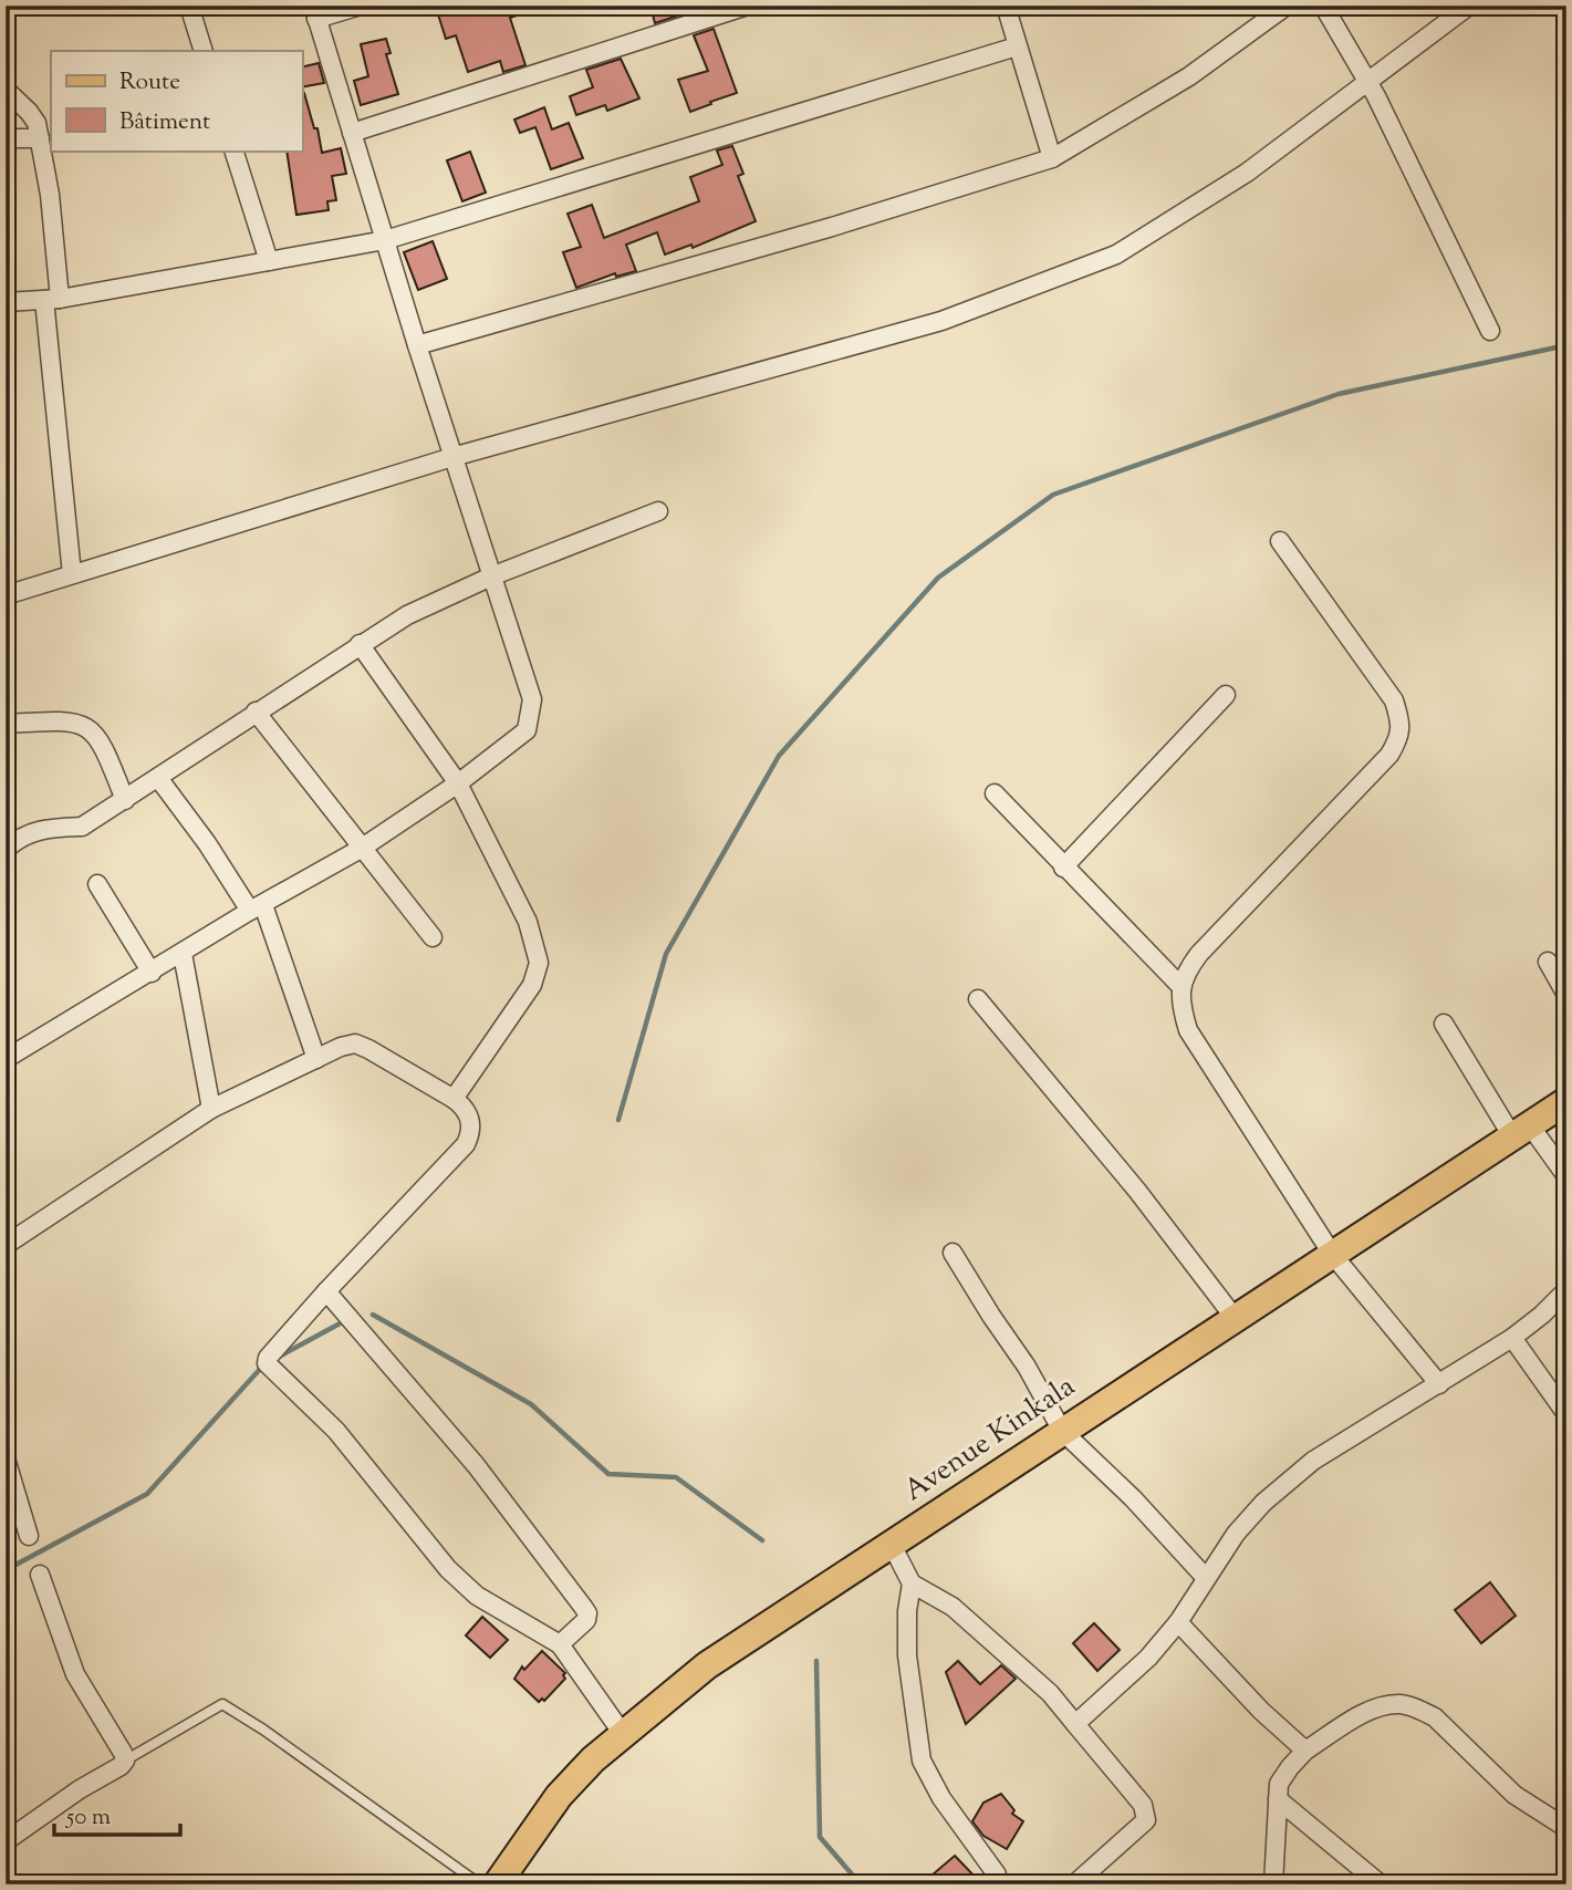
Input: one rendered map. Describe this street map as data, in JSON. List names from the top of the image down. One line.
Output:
{"streets":{"main road":["Avenue Kinkala"]},"legend":["Route","Bâtiment"],"scale_bar":"50 m"}
